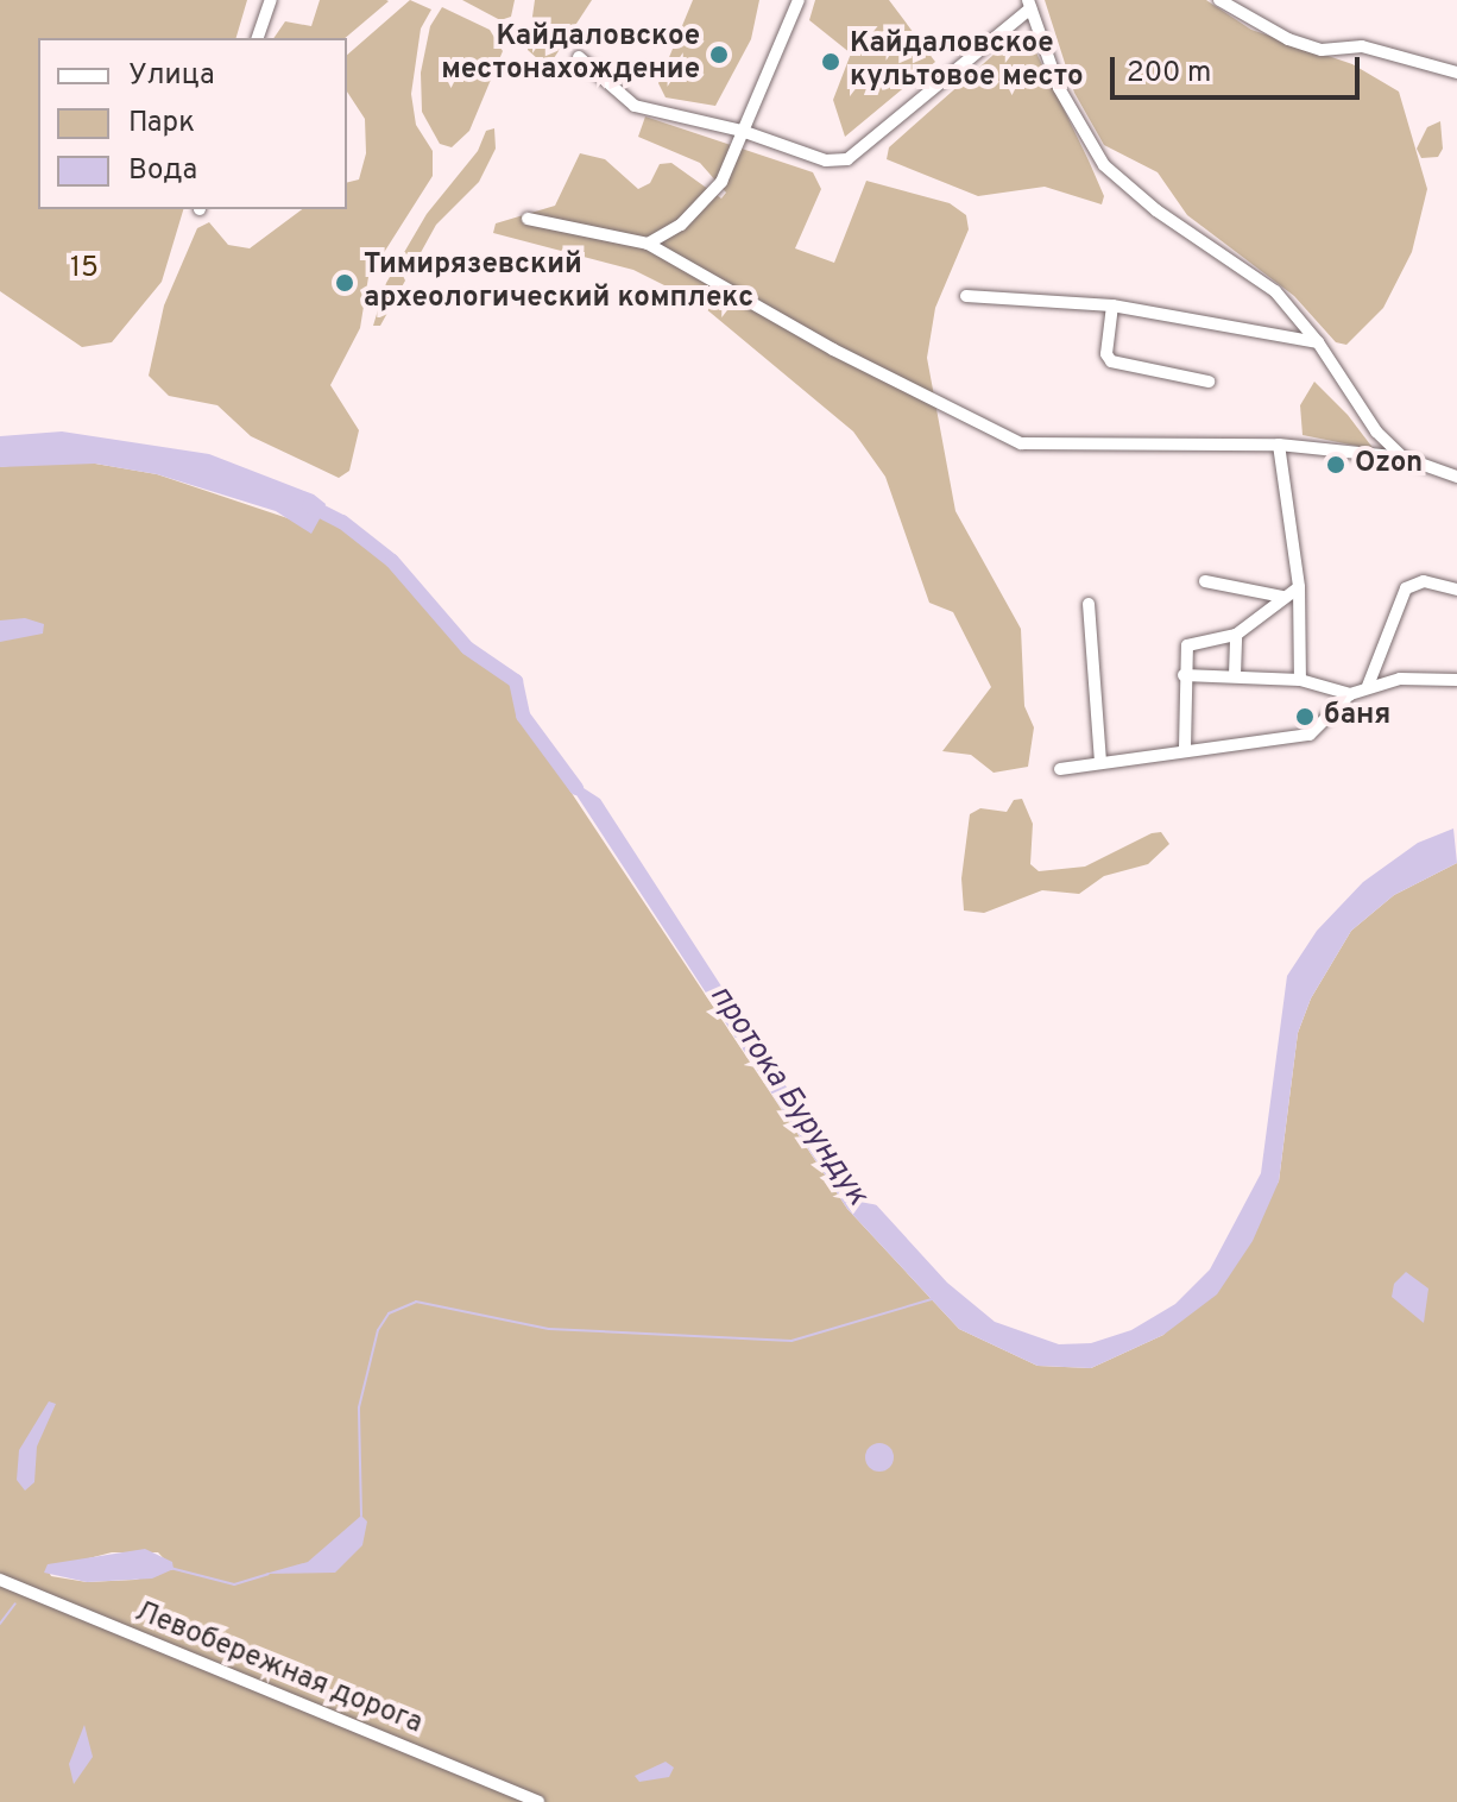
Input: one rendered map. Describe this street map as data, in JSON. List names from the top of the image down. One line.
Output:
{"streets":{"street":["Левобережная дорога"]},"water":["протока Бурундук"],"parks":["15"],"places":["Кайдаловское местонахождение","Кайдаловское культовое место","Тимирязевский археологический комплекс","Ozon","баня"],"legend":["Улица","Парк","Вода"],"scale_bar":"200 m"}
